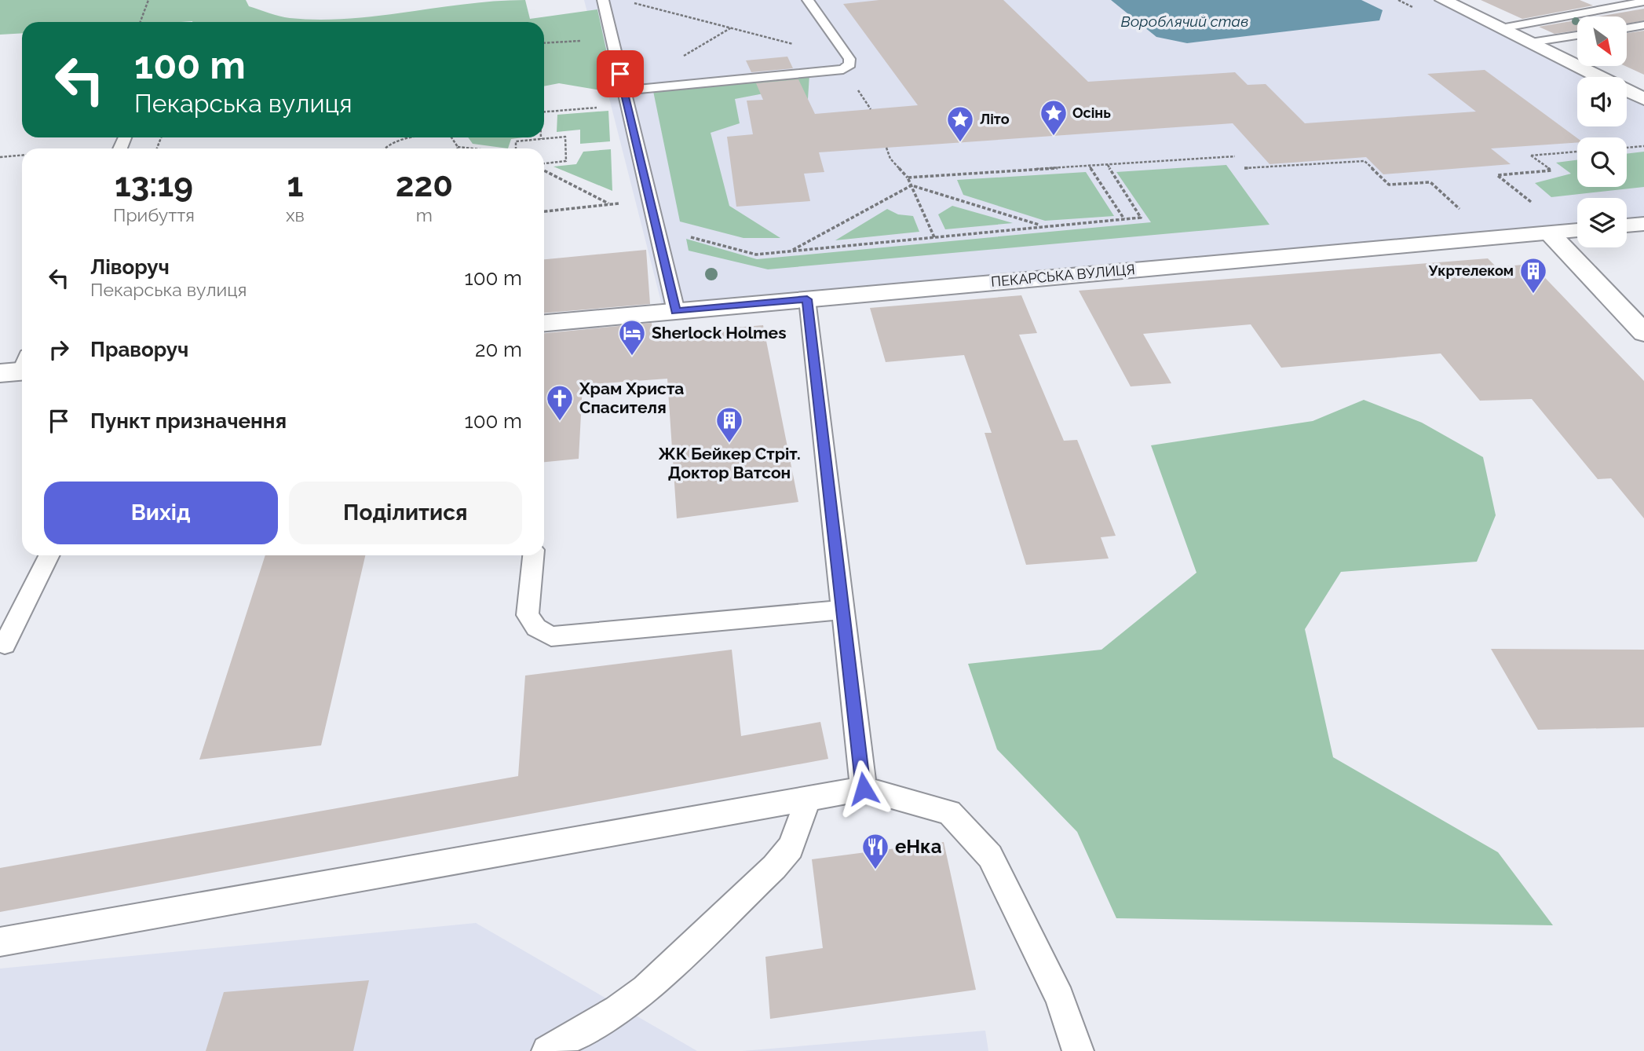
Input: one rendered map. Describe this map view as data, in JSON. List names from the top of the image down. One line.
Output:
{"streets":{"street":["ПЕКАРСЬКА ВУЛИЦЯ"]},"water":["Вороблячий став"],"places":{"place":["Осінь","Літо"],"building":["Укртелеком","ЖК Бейкер Стріт. Доктор Ватсон"],"hotel":["Sherlock Holmes"],"church":["Храм Христа Спасителя"],"restaurant":["еНка"]},"north":"bottom right","page":{"turn":["100 m","Пекарська вулиця"],"eta":["13:19","Прибуття","1","хв","220","m"],"list":[{"name":"Ліворуч","note":"Пекарська вулиця","value":"100 m"},{"name":"Праворуч","value":"20 m"},{"name":"Пункт призначення","value":"100 m"}],"buttons":["Вихід","Поділитися"]}}
